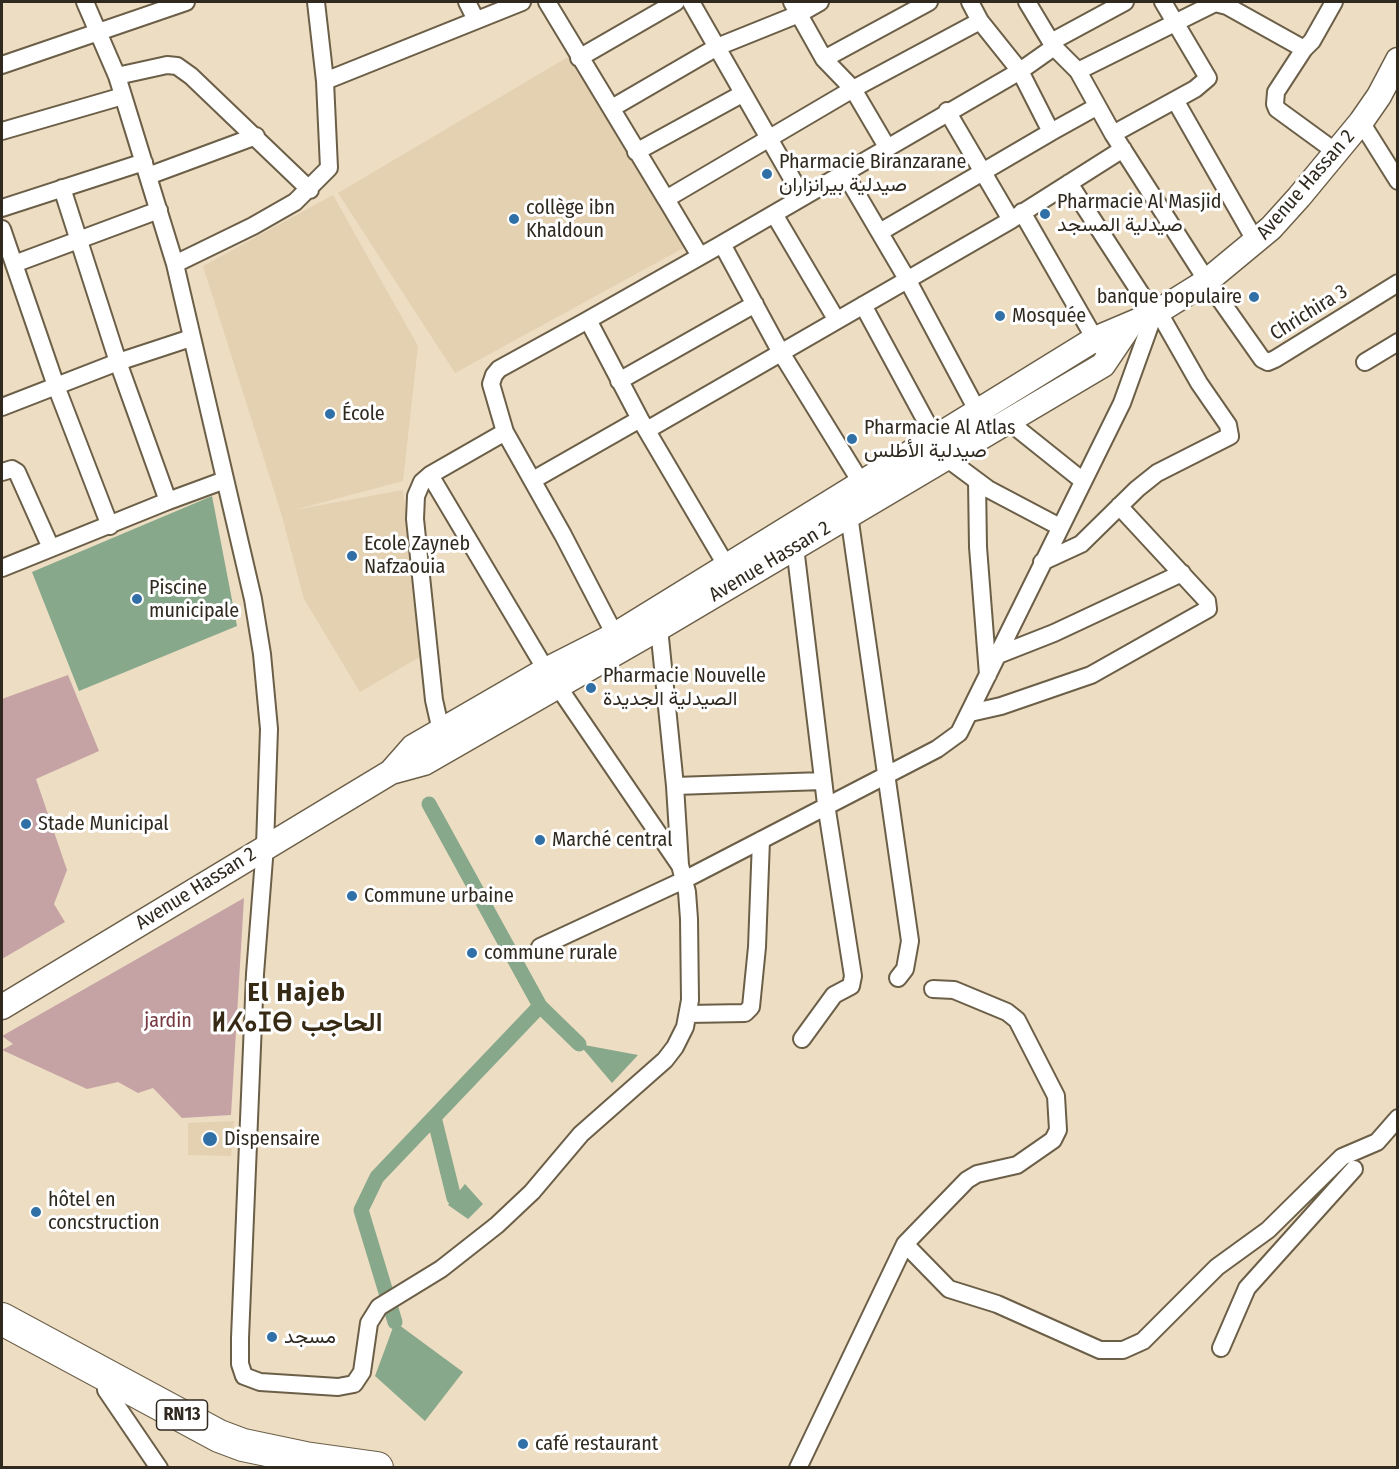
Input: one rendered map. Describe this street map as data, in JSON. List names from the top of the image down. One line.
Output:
{"streets":{"highway":["RN13"],"main road":["Avenue Hassan 2"],"street":["Chrichira 3"]},"crossings":[["Avenue Hassan 2","Chrichira 3"]],"districts":["El Hajeb ⵍⵃⴰⵊⴱ الحاجب"],"parks":["jardin"],"places":["Pharmacie Biranzarane صيدلية بيرانزاران","Pharmacie Al Masjid صيدلية المسجد","collège ibn Khaldoun","banque populaire","Mosquée","École","Pharmacie Al Atlas صيدلية الأطلس","Ecole Zayneb Nafzaouia","Piscine municipale","Pharmacie Nouvelle الصيدلية الجديدة","Stade Municipal","Marché central","Commune urbaine","commune rurale","Dispensaire","hôtel en concstruction","مسجد","café restaurant"]}
